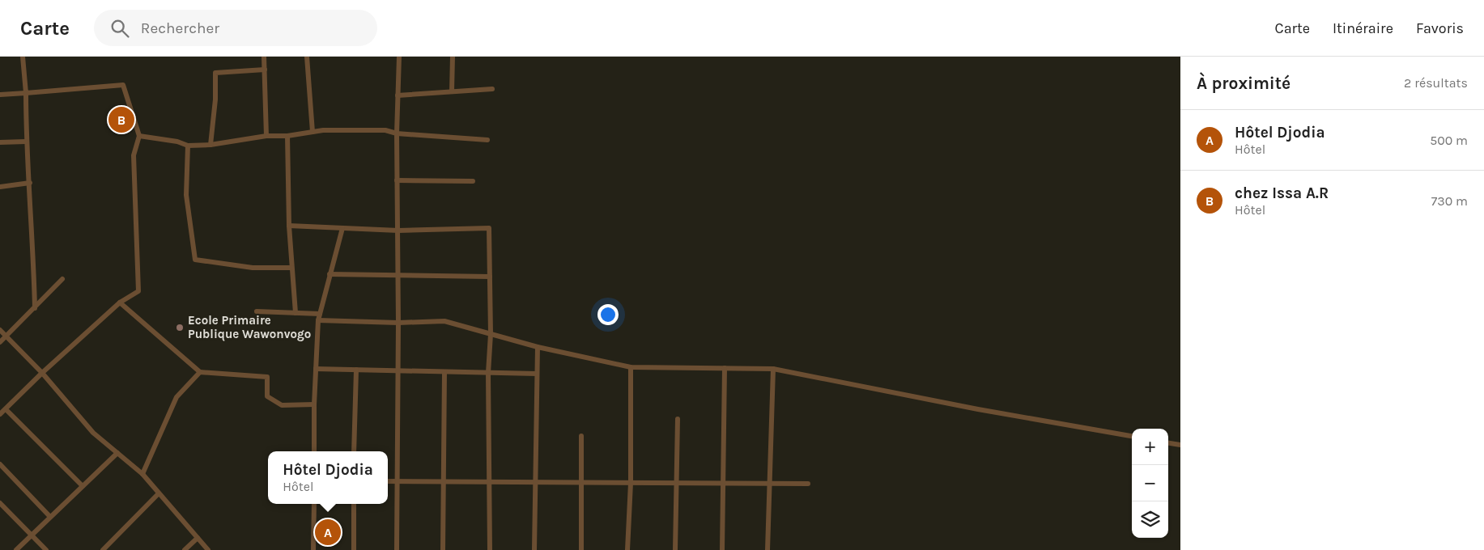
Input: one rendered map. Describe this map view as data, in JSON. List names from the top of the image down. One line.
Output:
{"places":["Ecole Primaire Publique Wawonvogo"],"page":{"header":"Carte","search":"Rechercher","nav":["Carte","Itinéraire","Favoris"],"heading":["À proximité","2 résultats"],"pins":["B","A"],"list":[{"mark":"A","name":"Hôtel Djodia","note":"Hôtel","value":"500 m"},{"mark":"B","name":"chez Issa A.R","note":"Hôtel","value":"730 m"}],"map_buttons":["+","−"],"popup":["Hôtel Djodia","Hôtel"]}}
